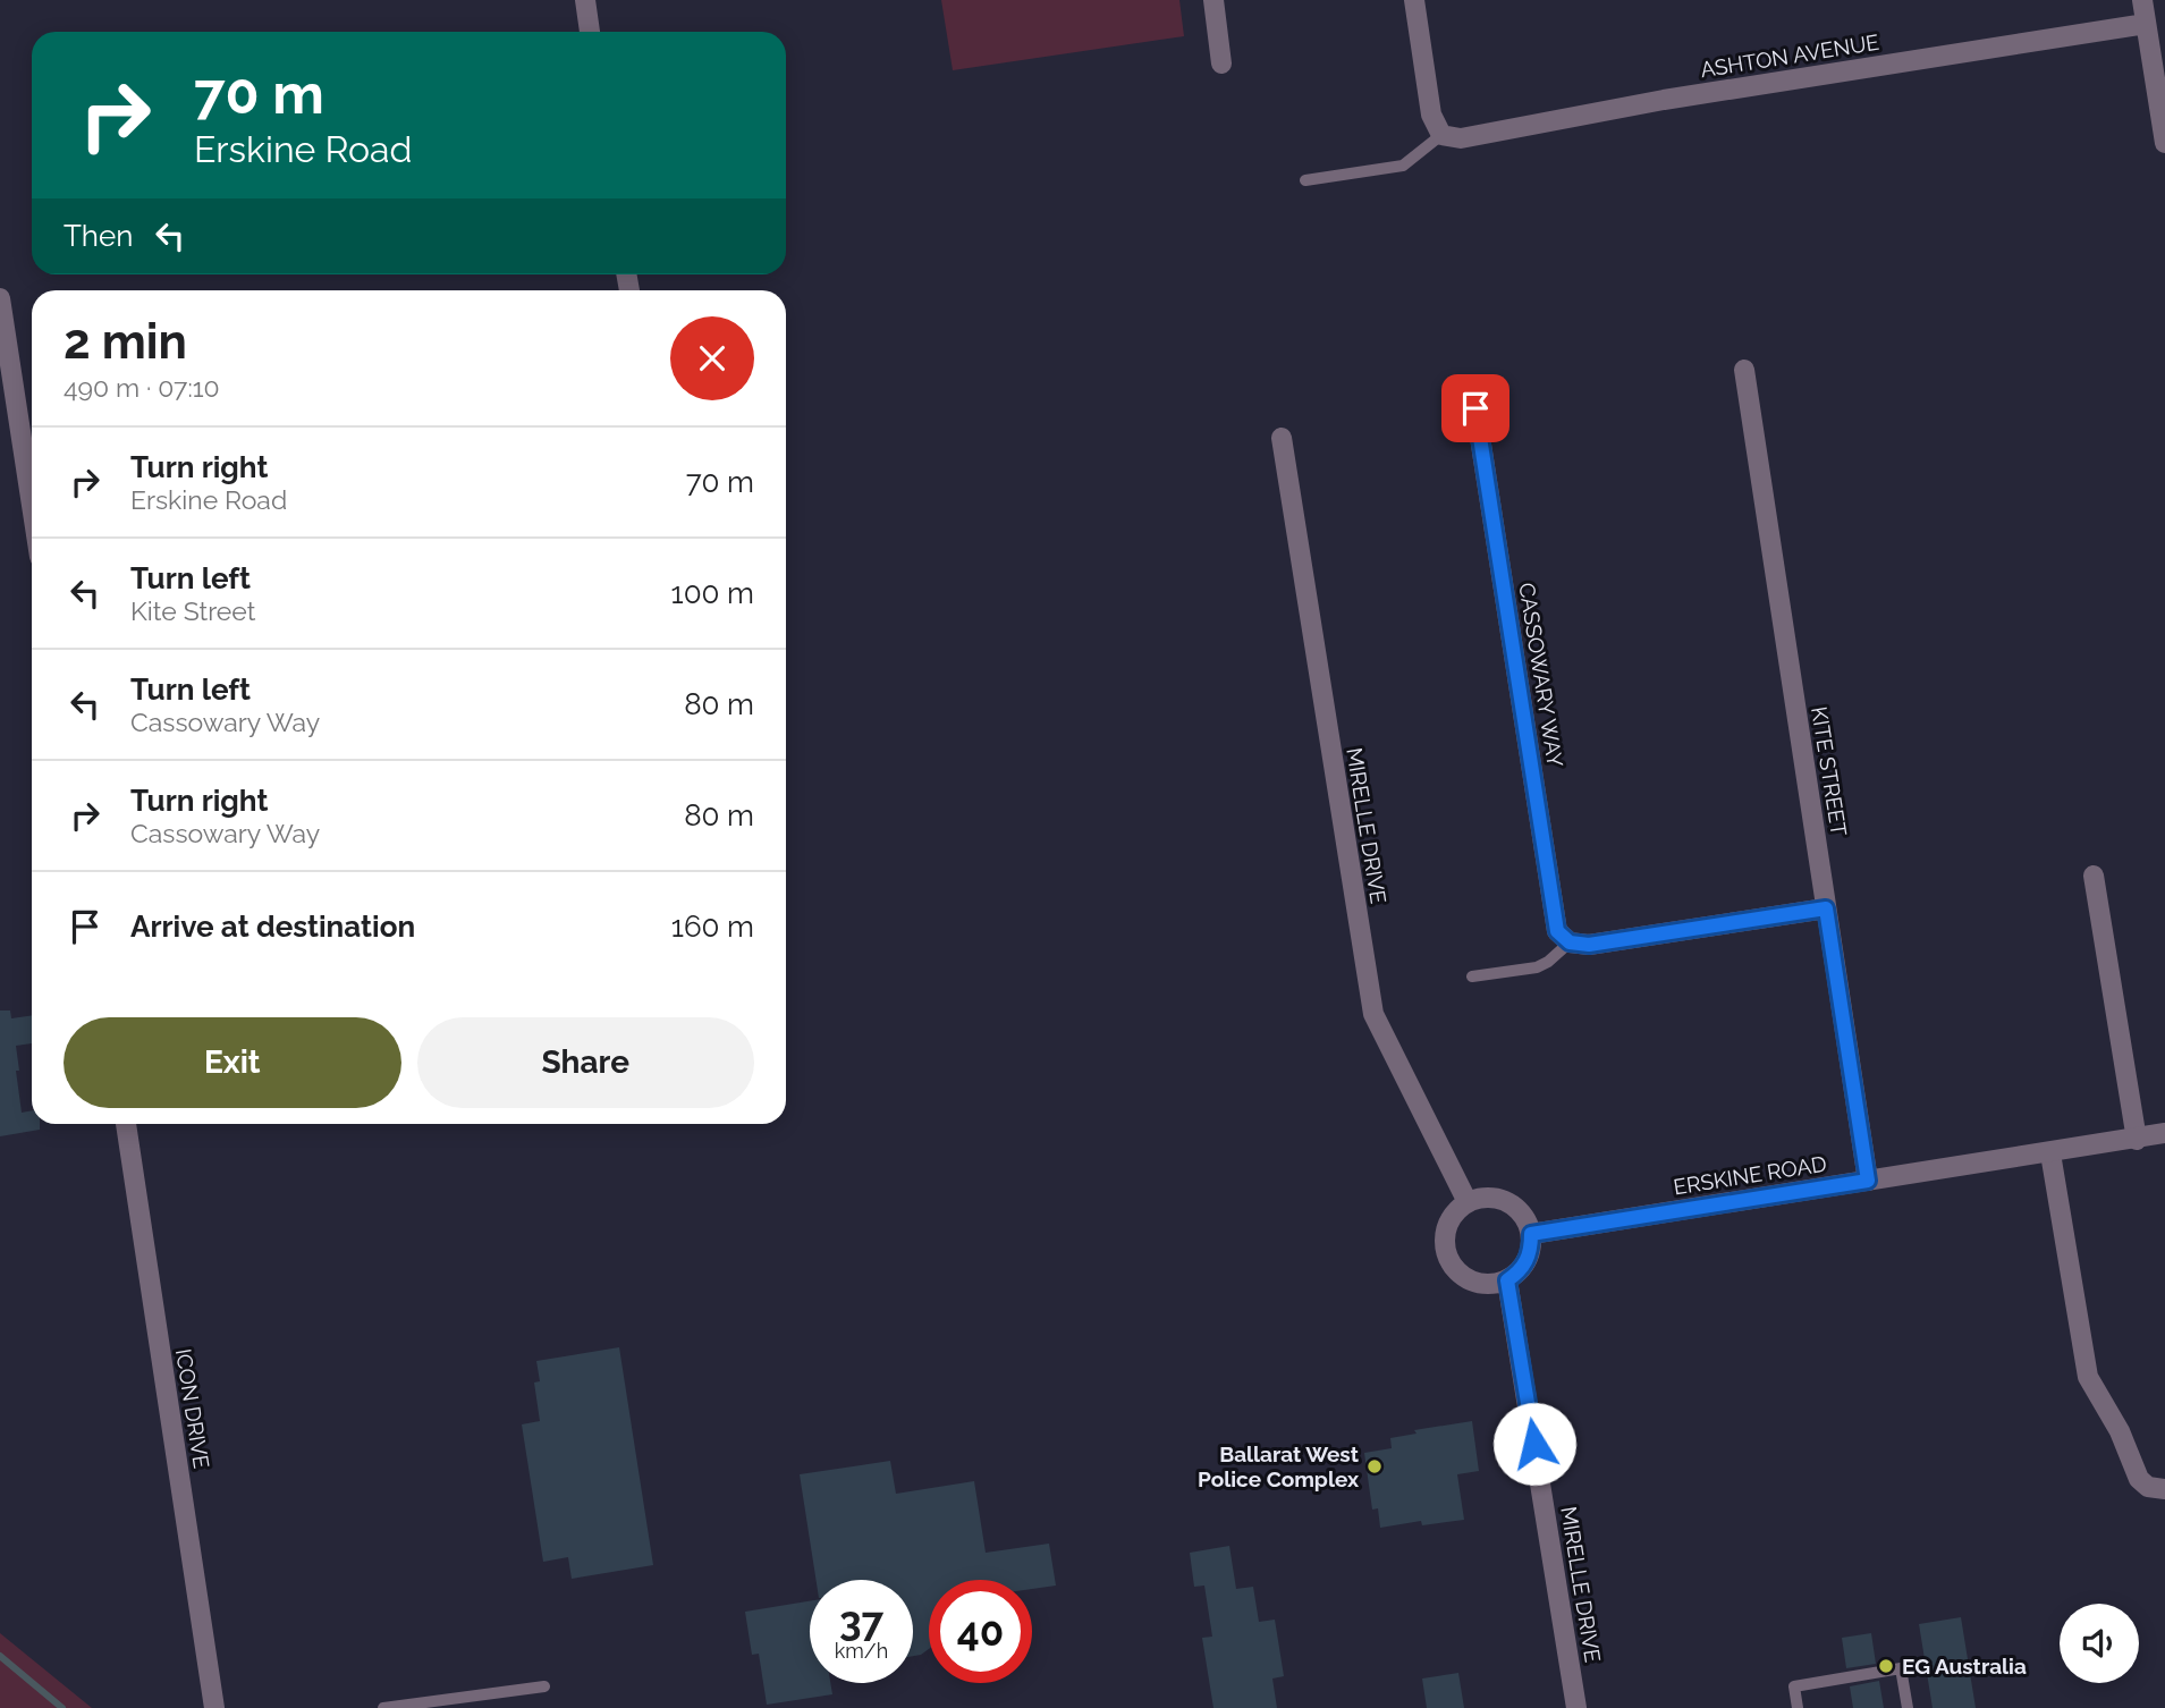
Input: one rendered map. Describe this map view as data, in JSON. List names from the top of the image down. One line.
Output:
{"streets":{"street":["ASHTON AVENUE","CASSOWARY WAY","KITE STREET","MIRELLE DRIVE","ERSKINE ROAD","ICON DRIVE"]},"crossings":[["KITE STREET","ERSKINE ROAD"],["MIRELLE DRIVE","ERSKINE ROAD"]],"places":["Ballarat West Police Complex","EG Australia"],"page":{"turn":["70 m","Erskine Road"],"then":"Then","heading":["2 min","490 m · 07:10"],"list":[{"name":"Turn right","note":"Erskine Road","value":"70 m"},{"name":"Turn left","note":"Kite Street","value":"100 m"},{"name":"Turn left","note":"Cassowary Way","value":"80 m"},{"name":"Turn right","note":"Cassowary Way","value":"80 m"},{"name":"Arrive at destination","value":"160 m"}],"buttons":["Exit","Share"],"speed":"37 km/h","limit":"40"}}
